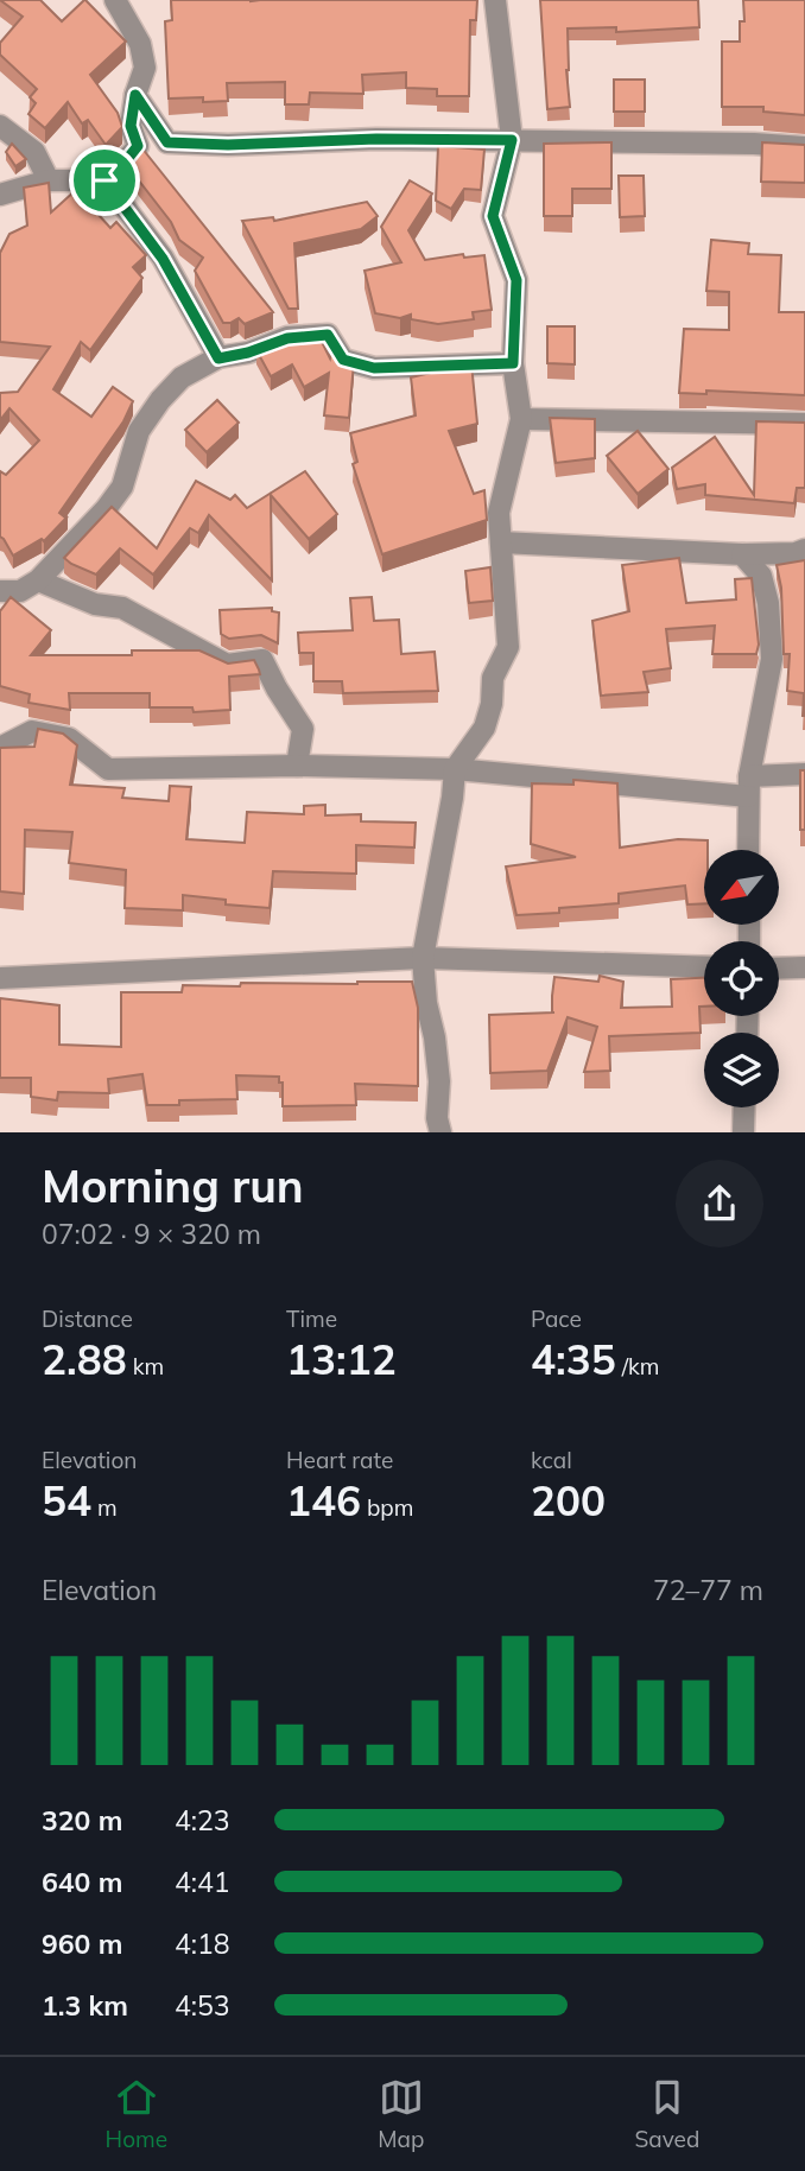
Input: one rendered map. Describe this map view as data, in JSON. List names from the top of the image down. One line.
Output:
{"north":"bottom left","page":{"heading":["Morning run","07:02 · 9 × 320 m"],"stats":[["Distance","2.88 km"],["Time","13:12"],["Pace","4:35 /km"],["Elevation","54 m"],["Heart rate","146 bpm"],["kcal","200"]],"chart":["Elevation","72–77 m"],"list":[{"name":"320 m","note":"4:23"},{"name":"640 m","note":"4:41"},{"name":"960 m","note":"4:18"},{"name":"1.3 km","note":"4:53"}],"tabs":["Home","Map","Saved"]}}
